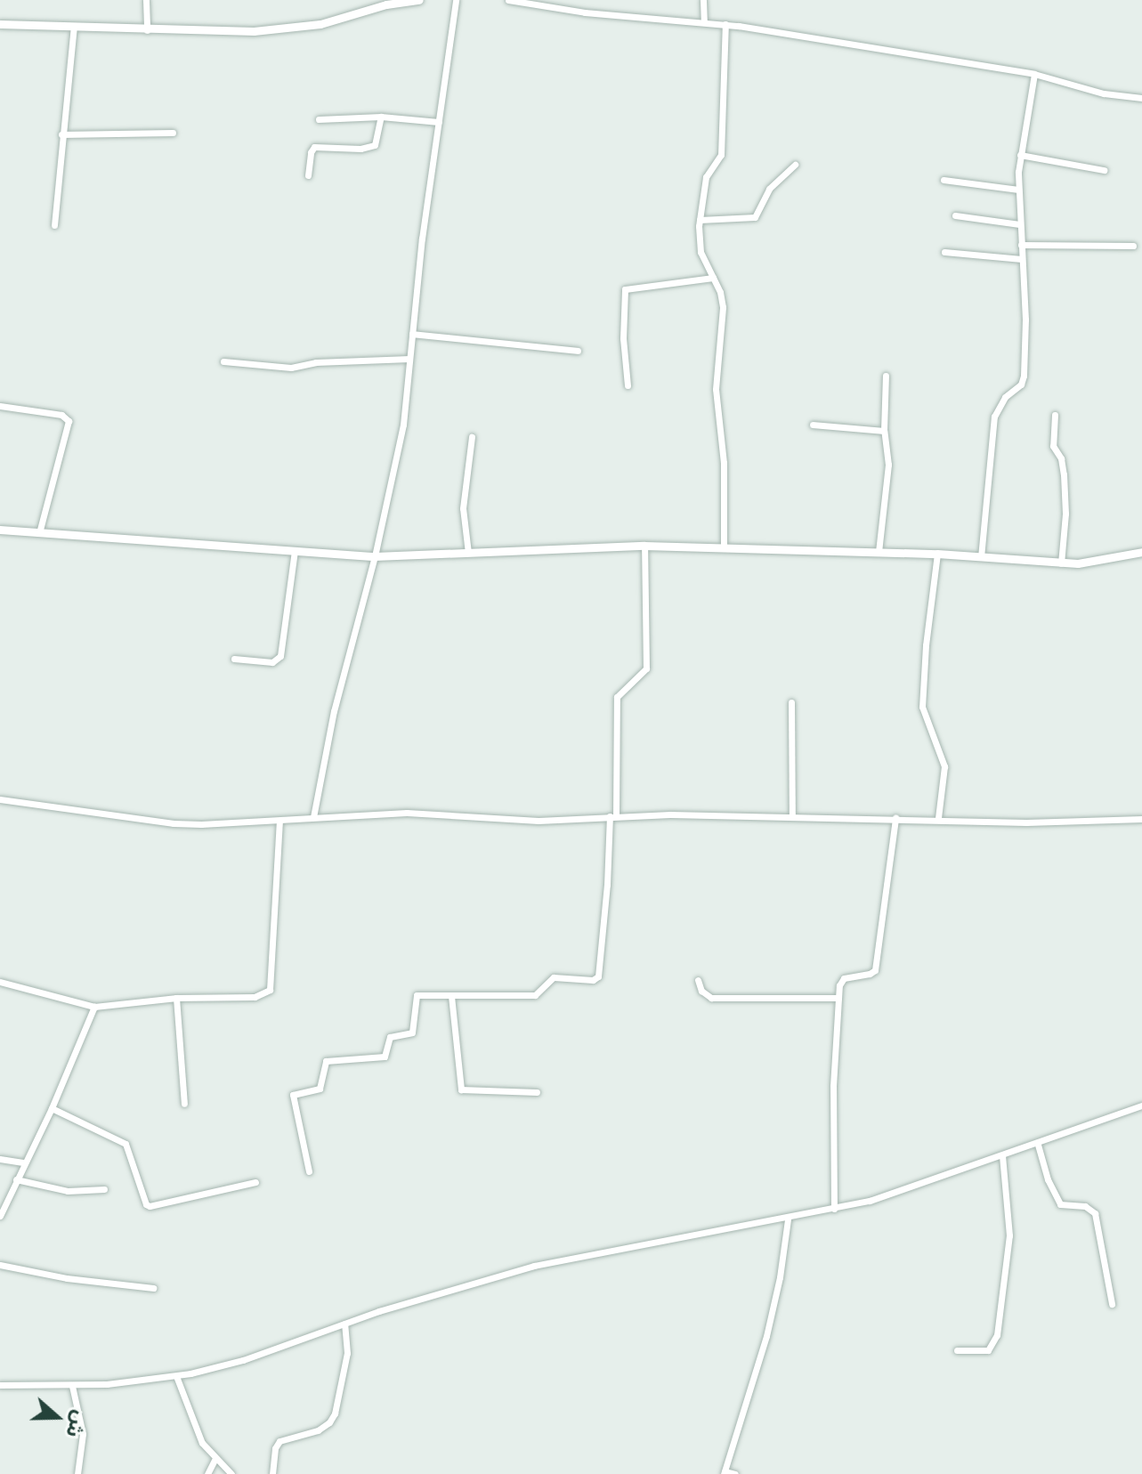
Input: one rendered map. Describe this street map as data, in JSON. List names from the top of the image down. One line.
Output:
{"north":"right"}
